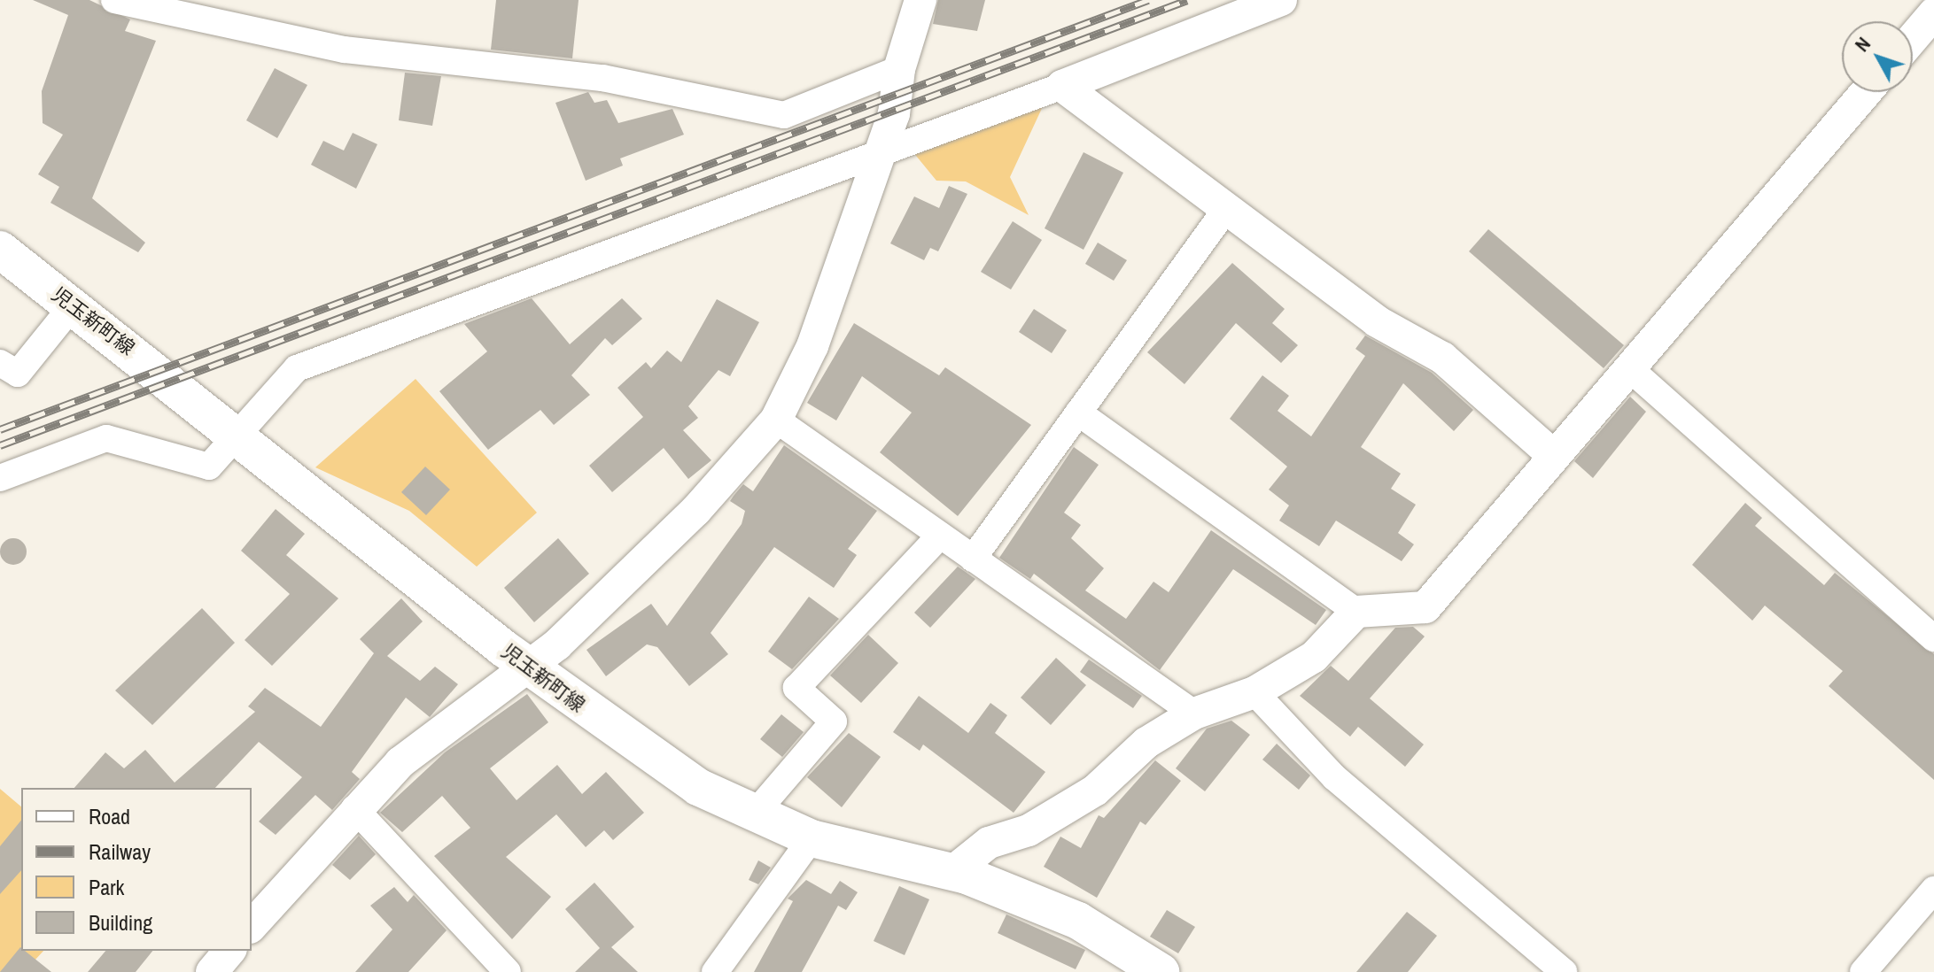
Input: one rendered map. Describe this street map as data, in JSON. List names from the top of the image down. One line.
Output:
{"streets":{"main road":["児玉新町線"]},"legend":["Road","Railway","Park","Building"],"north":"top left"}
